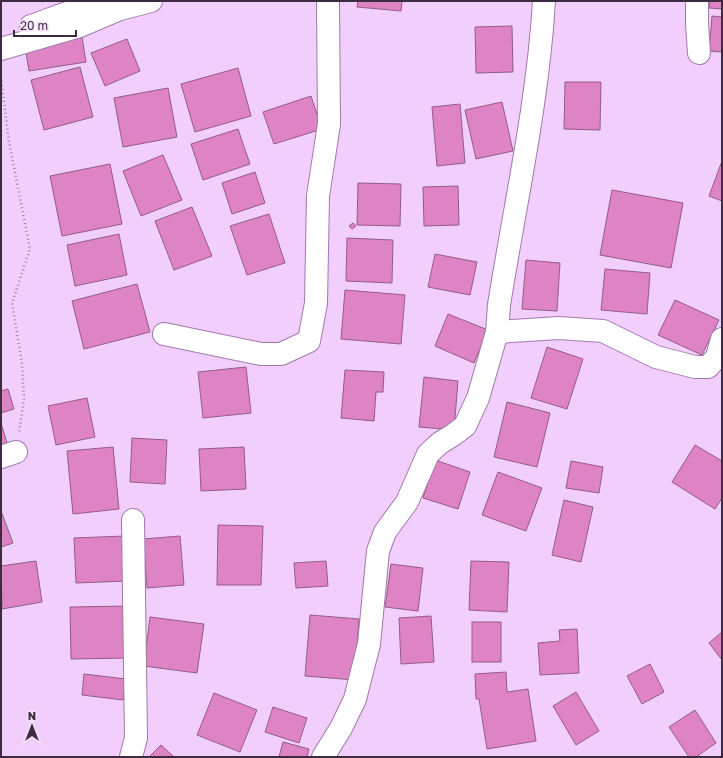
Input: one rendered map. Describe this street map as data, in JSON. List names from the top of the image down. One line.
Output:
{"scale_bar":"20 m","north":"top"}
